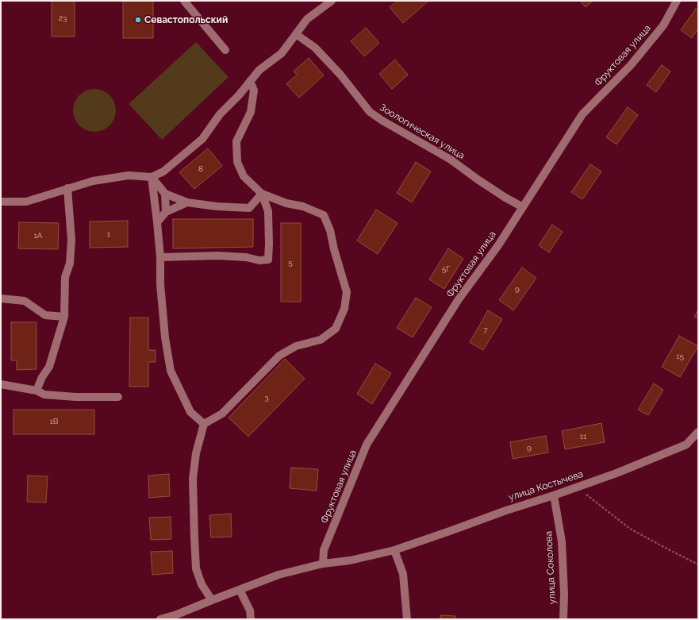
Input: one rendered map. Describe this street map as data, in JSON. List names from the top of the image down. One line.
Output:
{"streets":{"street":["Фруктовая улица","Зоологическая улица","улица Костычева","улица Соколова"]},"crossings":[["Фруктовая улица","Зоологическая улица"],["Фруктовая улица","улица Костычева"],["улица Костычева","улица Соколова"]],"places":["Севастопольский"],"house_numbers":["23","8","1","1А","5","5Г","9","7","15","3","1В","11","9"]}
